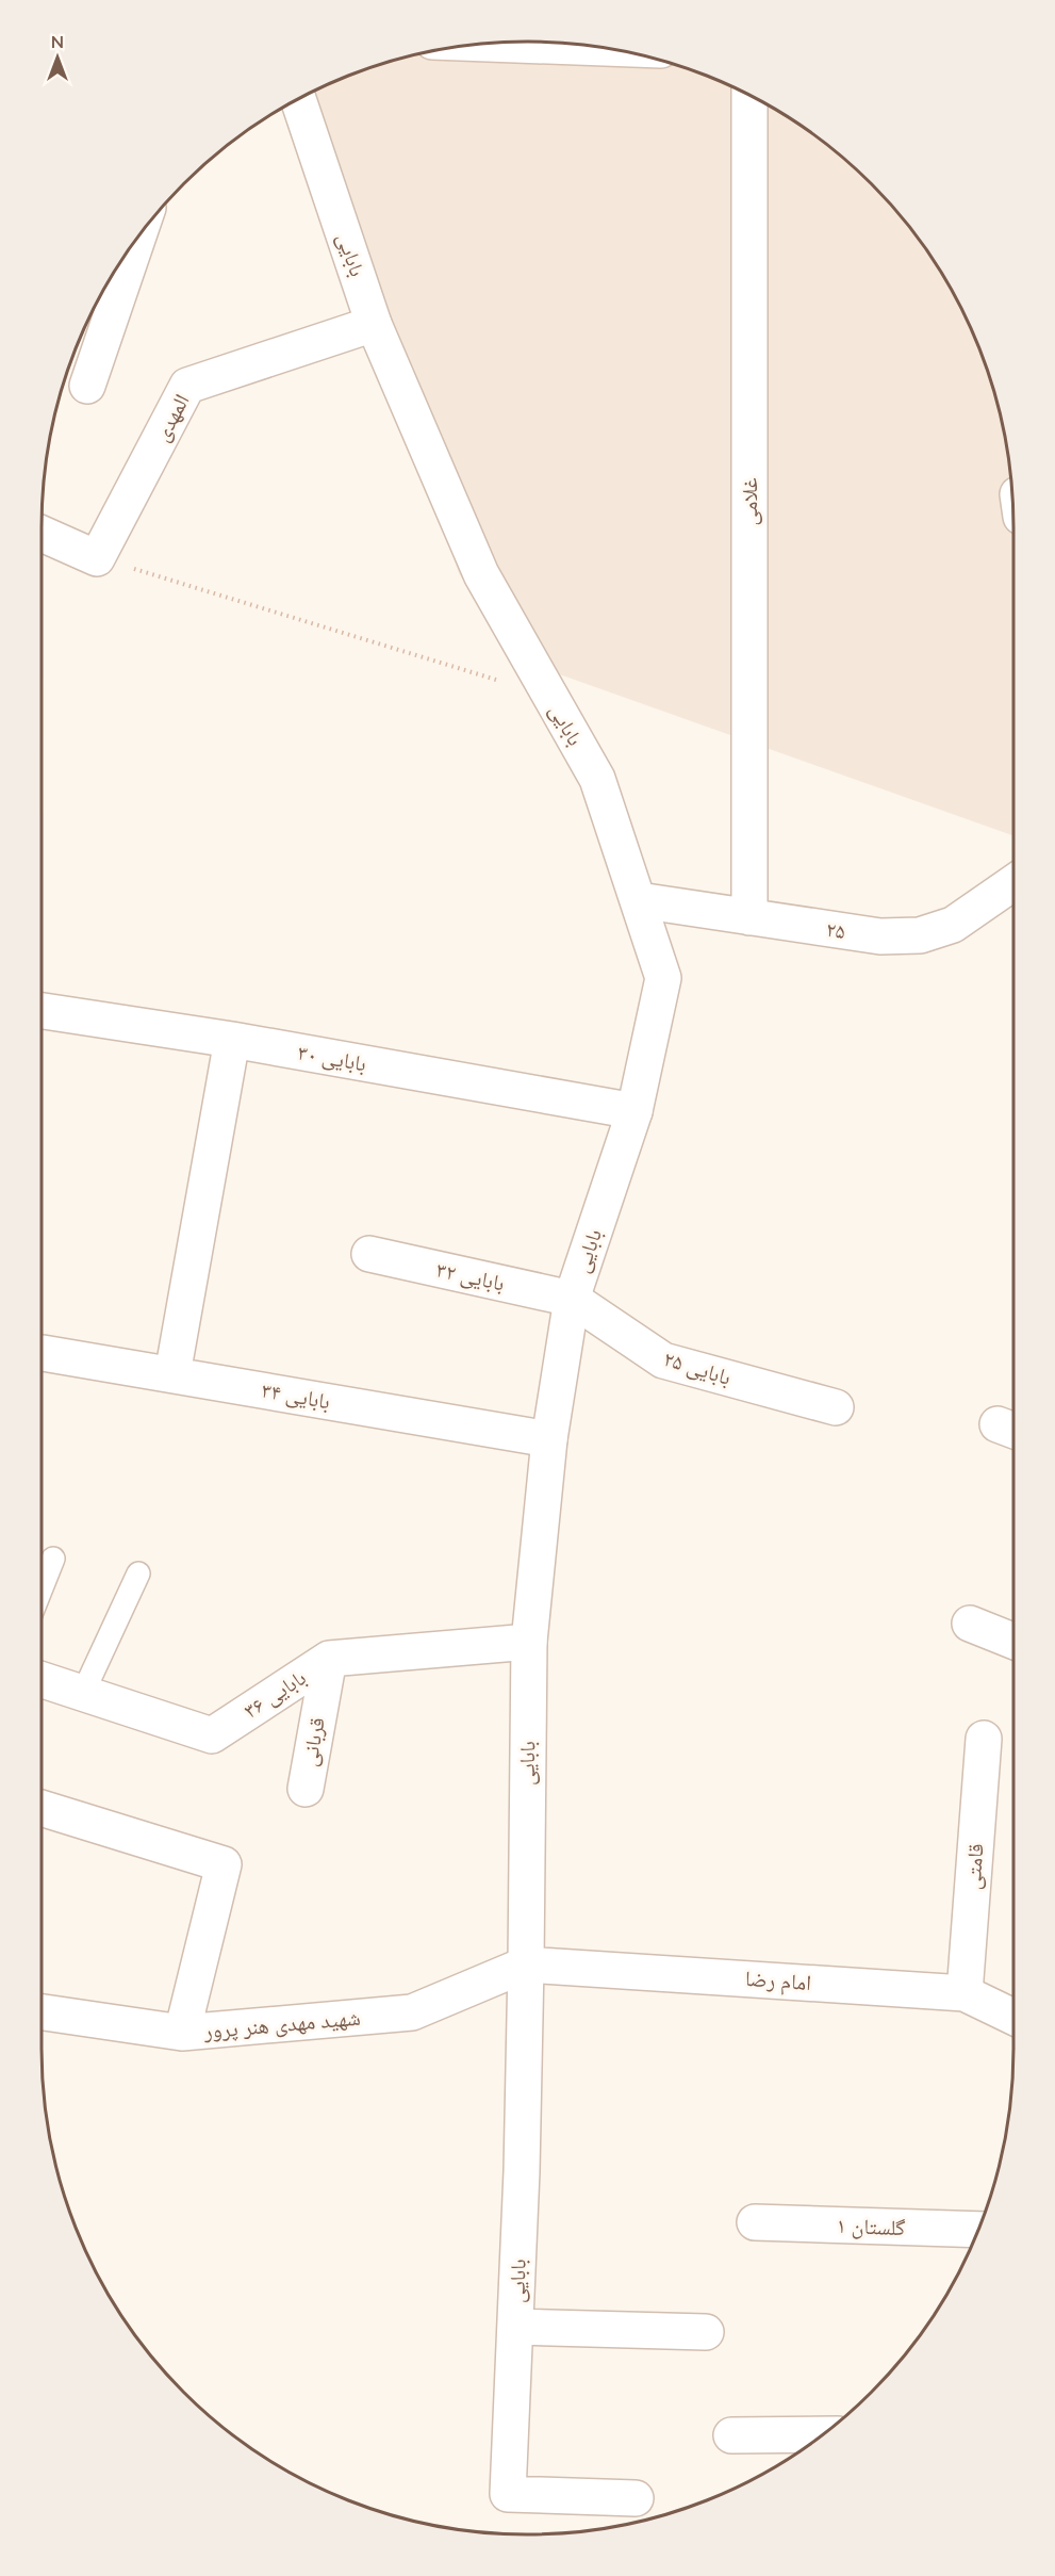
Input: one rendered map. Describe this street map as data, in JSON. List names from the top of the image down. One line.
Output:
{"streets":{"street":["بابایی","المهدی","غلامی","۲۵","بابایی ۳۰","بابایی ۳۲","بابایی ۲۵","بابایی ۳۴","بابایی ۳۶","قربانی","قامتی","امام رضا","شهید مهدی هنر پرور","گلستان ۱"]},"crossings":[["بابایی","المهدی"],["بابایی","۲۵"],["بابایی","بابایی ۳۰"],["بابایی","بابایی ۳۲"],["بابایی","بابایی ۲۵"],["بابایی","بابایی ۳۴"],["بابایی","بابایی ۳۶"],["بابایی","امام رضا"],["بابایی","شهید مهدی هنر پرور"],["غلامی","۲۵"],["بابایی ۳۲","بابایی ۲۵"],["بابایی ۳۶","قربانی"],["قامتی","امام رضا"],["امام رضا","شهید مهدی هنر پرور"]],"north":"top"}
